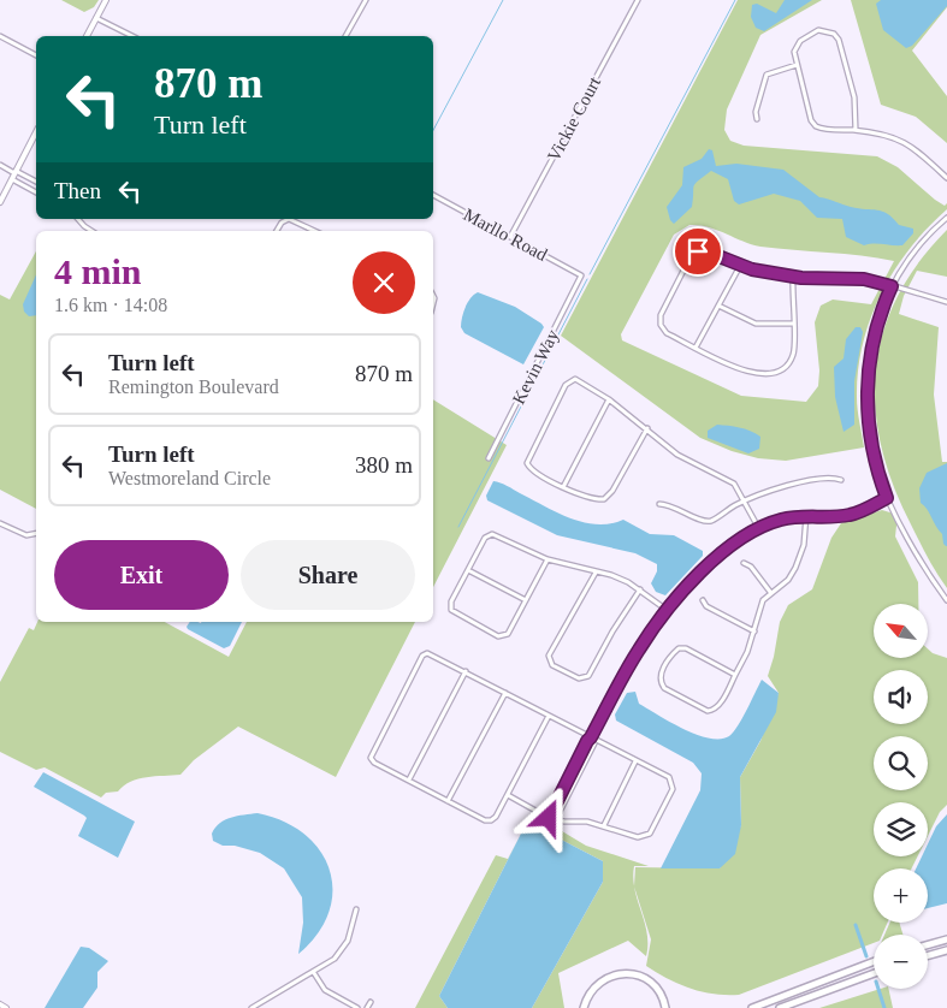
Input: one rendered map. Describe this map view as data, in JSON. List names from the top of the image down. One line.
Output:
{"streets":{"street":["Vickie Court","Marllo Road","Kevin Way"]},"crossings":[["Vickie Court","Marllo Road"],["Marllo Road","Kevin Way"]],"north":"top left","page":{"turn":["870 m","Turn left"],"then":"Then","heading":["4 min","1.6 km · 14:08"],"list":[{"name":"Turn left","note":"Remington Boulevard","value":"870 m"},{"name":"Turn left","note":"Westmoreland Circle","value":"380 m"}],"buttons":["Exit","Share"],"map_buttons":["+","−"]}}
